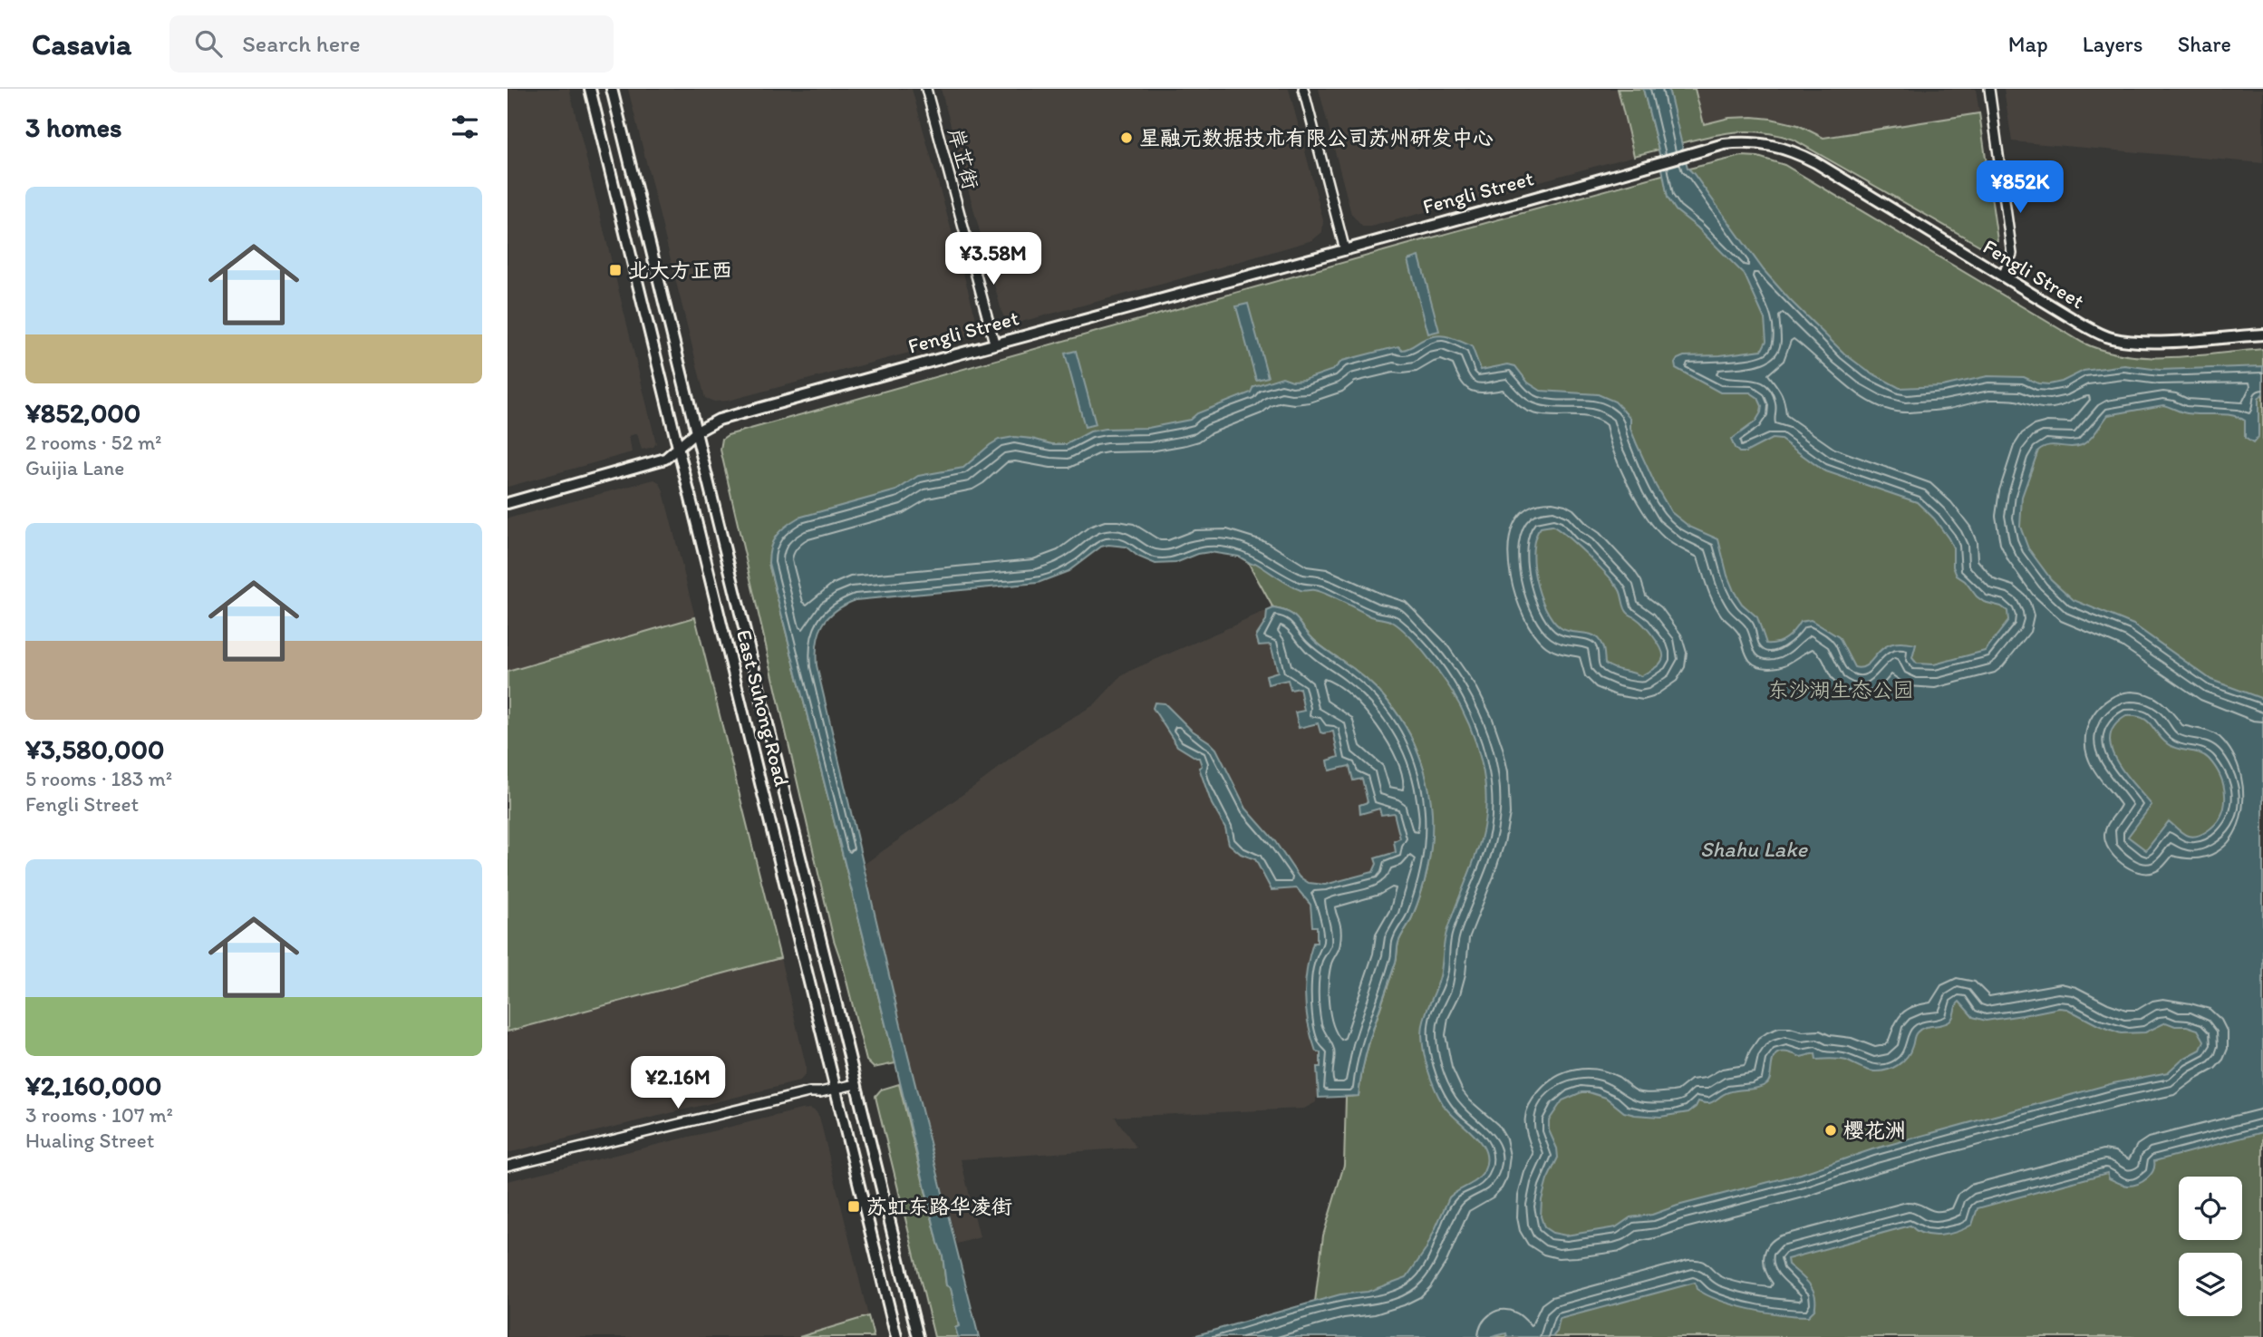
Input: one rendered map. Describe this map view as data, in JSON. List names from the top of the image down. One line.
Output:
{"streets":{"main road":["Fengli Street","East Suhong Road"],"street":["岸芷街"]},"crossings":[["岸芷街","Fengli Street"],["Fengli Street","East Suhong Road"]],"water":["Shahu Lake"],"parks":["东沙湖生态公园"],"places":{"other":["星融元数据技术有限公司苏州研发中心","樱花洲"],"transit":["北大方正西","苏虹东路华凌街"]},"page":{"header":"Casavia","search":"Search here","nav":["Map","Layers","Share"],"heading":"3 homes","price":["¥852K","¥3.58M","¥2.16M"],"list":[{"name":"¥852,000","note":"2 rooms · 52 m² · Guijia Lane"},{"name":"¥3,580,000","note":"5 rooms · 183 m² · Fengli Street"},{"name":"¥2,160,000","note":"3 rooms · 107 m² · Hualing Street"}]}}
